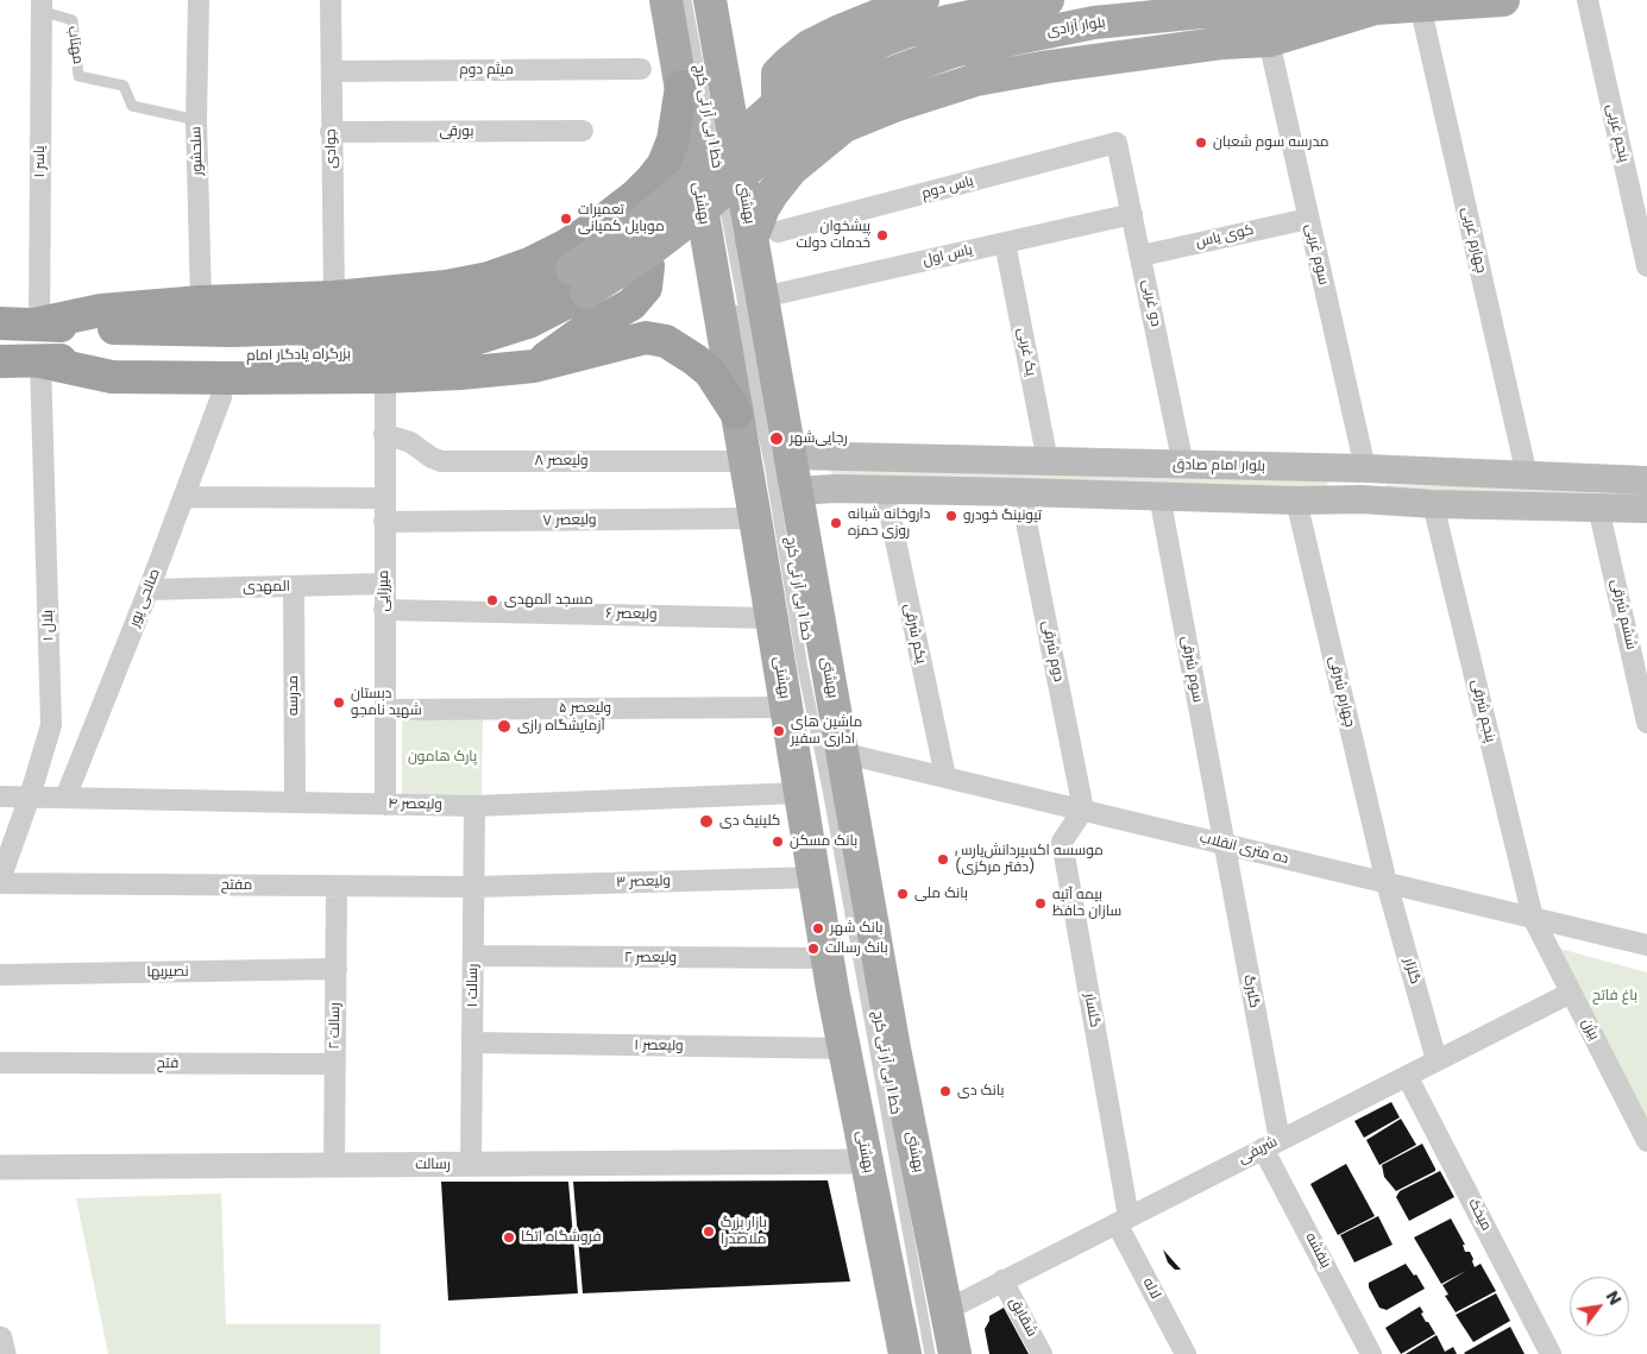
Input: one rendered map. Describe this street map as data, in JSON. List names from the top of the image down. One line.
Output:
{"streets":{"highway":["بزرگراه یادگار امام"],"main road":["بلوار آزادی","بهشتی","بهشتى","بلوار امام صادق"],"street":["میثم دوم","بورقی","پنجم غربی","جوادی","سلحشور","یاسر ۱","یاس دوم","کوی یاس","چهارم غربی","سوم غربی","یاس اول","دو غربی","یک غربی","ولیعصر ۸","ولیعصر ۷","المهدی","میرزایی","صالحی پور","ولیعصر ۶","ششم شرقی","بلال ۱","یکم شرقی","دوم شرقی","سوم شرقی","چهارم شرقی","مدرسه","ولیعصر ۵","پنجم شرقی","ولیعصر ۴","ده متری انقلاب","ولیعصر ۳","مفتح","ولیعصر ۲","گلزار","نصیریها","رسالت ۱","گلبرگ","گلسار","رسالت ۲","بیژن","ولیعصر ۱","فتح","شریفی","رسالت","میخک","بنفشه","لاله","شقایق"],"lane":["مهتاب","خط 1 بی آر تی کرج"]},"crossings":[["مهتاب","سلحشور"],["مهتاب","یاسر ۱"],["میثم دوم","جوادی"],["بورقی","جوادی"],["یاسر ۱","بزرگراه یادگار امام"],["یاس دوم","بهشتى"],["یاس دوم","دو غربی"],["بهشتی","ولیعصر ۸"],["بهشتی","ولیعصر ۷"],["بهشتی","ولیعصر ۶"],["بهشتی","ولیعصر ۵"],["بهشتی","ولیعصر ۴"],["بهشتی","ولیعصر ۳"],["بهشتی","ولیعصر ۲"],["بهشتی","ولیعصر ۱"],["بهشتی","رسالت"],["بهشتى","یاس اول"],["بهشتى","بلوار امام صادق"],["بهشتى","ده متری انقلاب"],["بهشتى","شریفی"],["کوی یاس","سوم غربی"],["کوی یاس","دو غربی"],["چهارم غربی","بلوار امام صادق"],["سوم غربی","بلوار امام صادق"],["یاس اول","دو غربی"],["یاس اول","یک غربی"],["دو غربی","بلوار امام صادق"],["یک غربی","بلوار امام صادق"],["بزرگراه یادگار امام","بلال ۱"],["ولیعصر ۸","میرزایی"],["ولیعصر ۷","میرزایی"],["المهدی","میرزایی"],["المهدی","صالحی پور"],["المهدی","مدرسه"],["میرزایی","ولیعصر ۶"],["میرزایی","ولیعصر ۵"],["میرزایی","ولیعصر ۴"],["صالحی پور","ولیعصر ۴"],["بلال ۱","ولیعصر ۴"],["بلال ۱","مفتح"],["یکم شرقی","ده متری انقلاب"],["دوم شرقی","ده متری انقلاب"],["دوم شرقی","گلسار"],["سوم شرقی","ده متری انقلاب"],["سوم شرقی","گلبرگ"],["چهارم شرقی","ده متری انقلاب"],["چهارم شرقی","گلزار"],["مدرسه","ولیعصر ۴"],["پنجم شرقی","ده متری انقلاب"],["پنجم شرقی","بیژن"],["ولیعصر ۴","رسالت ۱"],["ده متری انقلاب","گلزار"],["ده متری انقلاب","گلبرگ"],["ده متری انقلاب","گلسار"],["ده متری انقلاب","بیژن"],["ولیعصر ۳","مفتح"],["ولیعصر ۳","رسالت ۱"],["مفتح","رسالت ۱"],["مفتح","رسالت ۲"],["ولیعصر ۲","رسالت ۱"],["گلزار","شریفی"],["نصیریها","رسالت ۲"],["رسالت ۱","ولیعصر ۱"],["رسالت ۱","رسالت"],["گلبرگ","شریفی"],["گلبرگ","بنفشه"],["گلسار","شریفی"],["گلسار","لاله"],["رسالت ۲","فتح"],["رسالت ۲","رسالت"],["بیژن","شریفی"],["شریفی","میخک"],["شریفی","بنفشه"],["شریفی","لاله"],["شریفی","شقایق"]],"parks":["پارک هامون","باغ فاتح"],"places":["مدرسه سوم شعبان","تعمیرات موبایل کمپانی","پیشخوان خدمات دولت","رجایی‌شهر","تیونینگ خودرو","داروخانه شبانه روزی حمزه","مسجد المهدی","دبستان شهید نامجو","آزمایشگاه رازی","ماشین های اداری سفیر","کلینیک دی","بانک مسکن","موسسه اکسیردانش‌پارس (دفتر مرکزی)","بانک ملی","بیمه آتیه سازان حافظ","بانک شهر","بانک رسالت","بانک دی","بازار بزرگ ملاصدرا","فروشگاه اتکا"],"north":"top right"}
